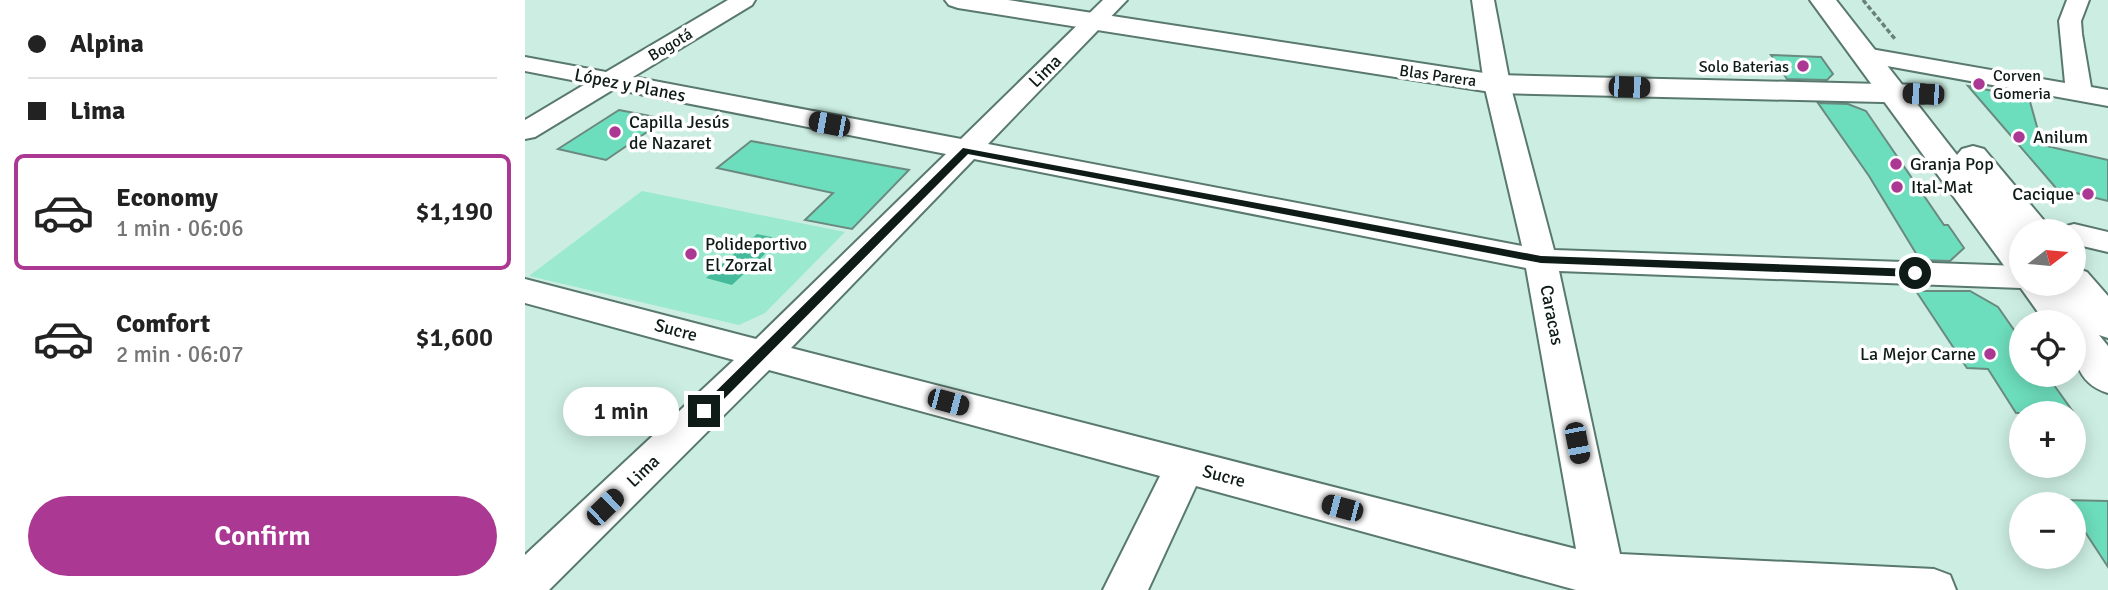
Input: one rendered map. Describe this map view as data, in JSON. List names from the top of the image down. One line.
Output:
{"streets":{"street":["Bogotá","Lima","Blas Parera","López y Planes","Caracas","Sucre"]},"crossings":[["Bogotá","López y Planes"],["Lima","Blas Parera"],["Lima","López y Planes"],["Lima","Sucre"],["Blas Parera","Caracas"],["López y Planes","Caracas"],["Caracas","Sucre"]],"places":["Solo Baterias","Corven Gomeria","Capilla Jesús de Nazaret","Anilum","Granja Pop","Ital-Mat","Cacique","Polideportivo El Zorzal","La Mejor Carne"],"north":"right","page":{"banner":["Alpina","Lima"],"list":[{"name":"Economy","note":"1 min · 06:06","value":"$1,190"},{"name":"Comfort","note":"2 min · 06:07","value":"$1,600"}],"map_buttons":["+","−"],"bubble":"1 min","buttons":"Confirm"}}
